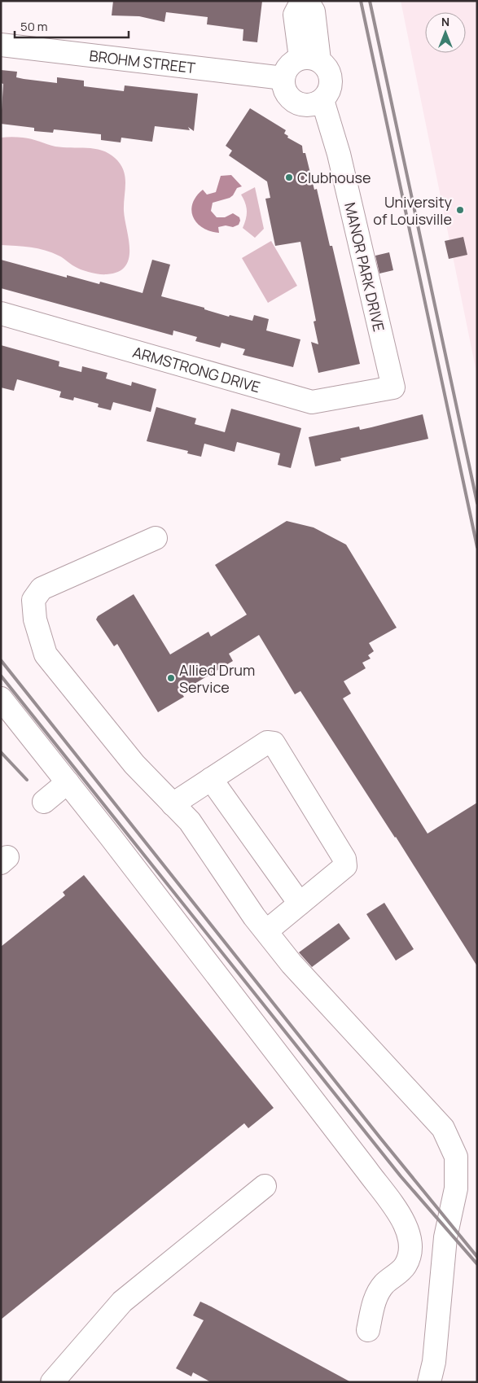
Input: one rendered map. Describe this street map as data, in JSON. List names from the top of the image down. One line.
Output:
{"streets":{"street":["BROHM STREET","MANOR PARK DRIVE","ARMSTRONG DRIVE"]},"crossings":[["BROHM STREET","MANOR PARK DRIVE"],["MANOR PARK DRIVE","ARMSTRONG DRIVE"]],"places":["Clubhouse","University of Louisville","Allied Drum Service"],"scale_bar":"50 m","north":"top"}
